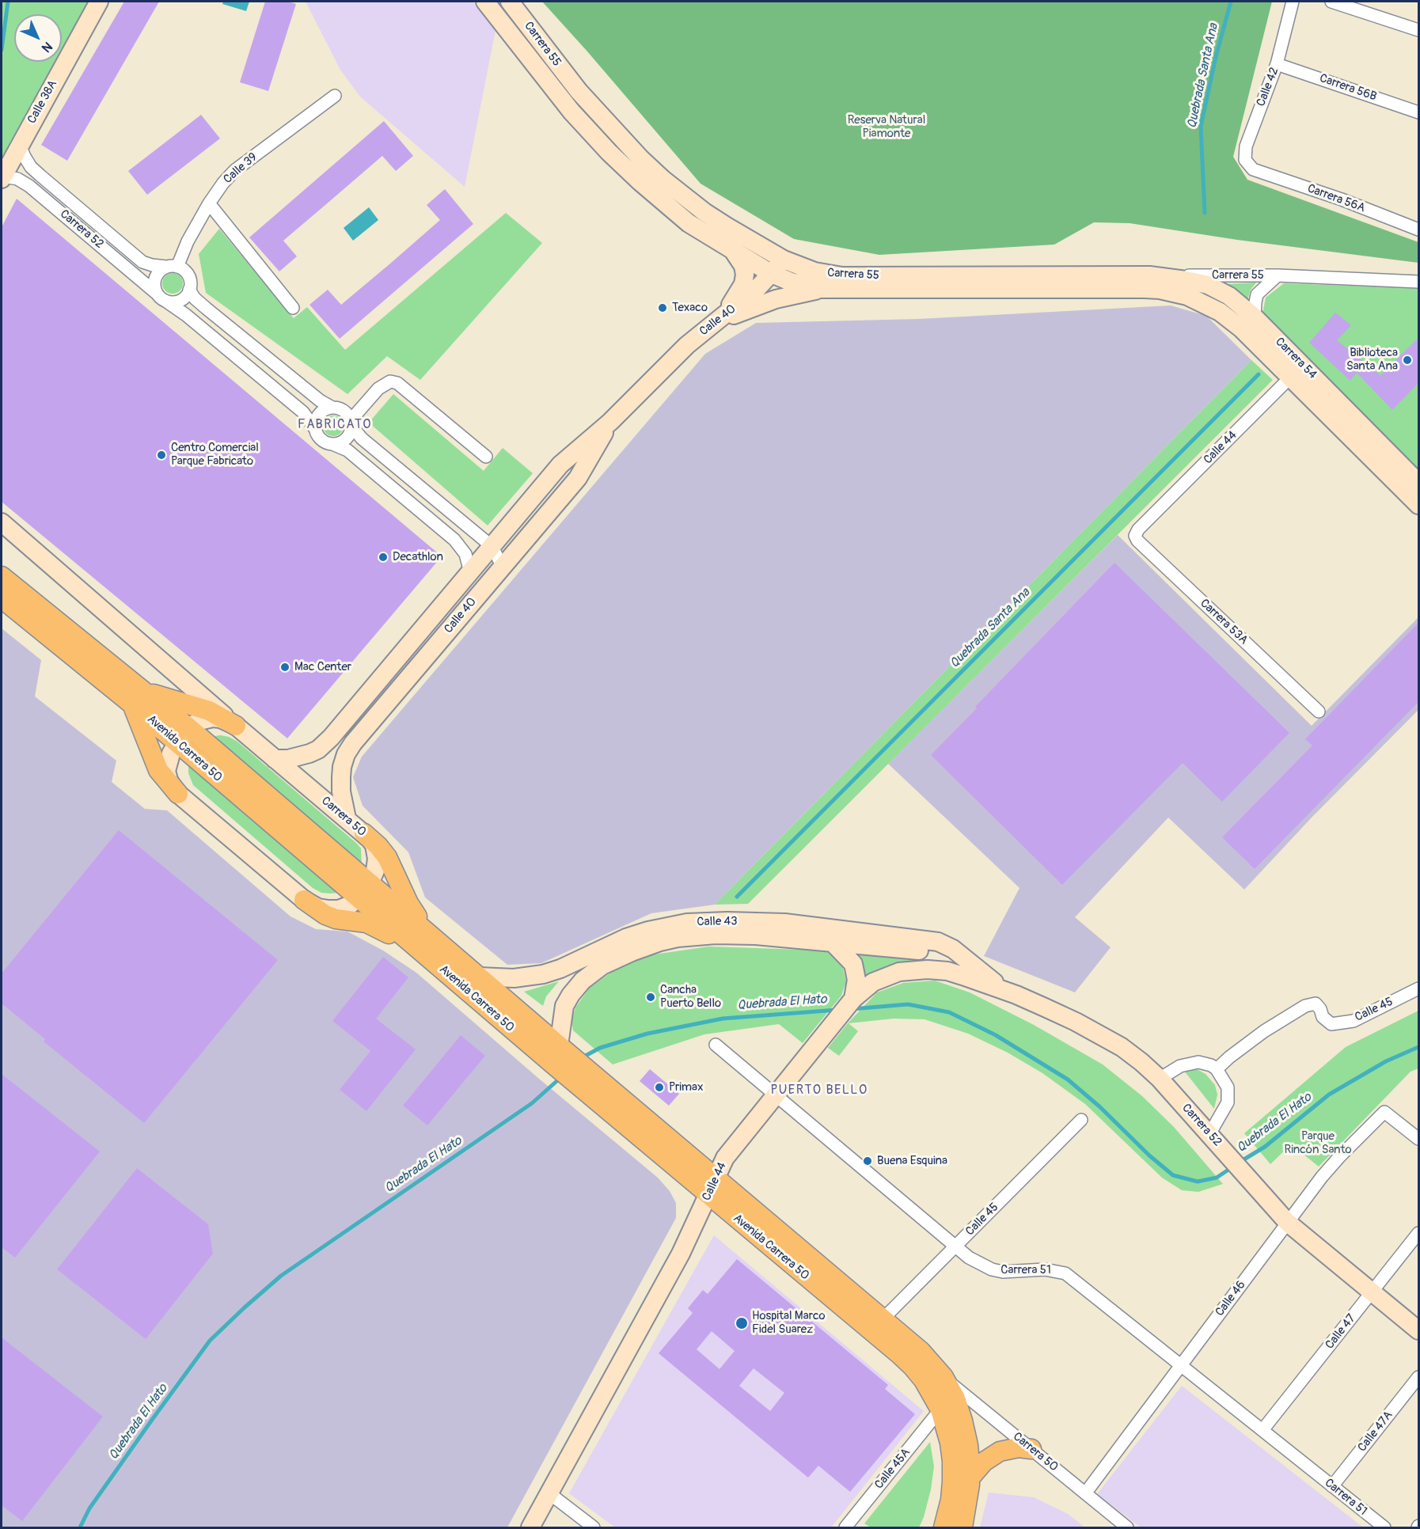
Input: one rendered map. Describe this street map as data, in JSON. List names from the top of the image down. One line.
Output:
{"streets":{"main road":["Carrera 55","Calle 38A","Carrera 52","Calle 40","Carrera 54","Calle 44","Avenida Carrera 50","Carrera 50","Calle 43"],"street":["Calle 42","Carrera 56B","Calle 39","Carrera 56A","Carrera 53A","Calle 45","Carrera 51","Calle 46","Calle 47","Calle 47A","Calle 45A"]},"crossings":[["Carrera 55","Calle 40"],["Carrera 55","Carrera 54"],["Calle 42","Carrera 56B"],["Calle 42","Carrera 56A"],["Calle 38A","Carrera 52"],["Calle 39","Carrera 52"],["Carrera 52","Calle 44"],["Carrera 52","Calle 43"],["Carrera 52","Calle 46"],["Carrera 52","Calle 47"],["Calle 40","Carrera 50"],["Carrera 54","Calle 44"],["Calle 44","Carrera 53A"],["Calle 44","Avenida Carrera 50"],["Calle 44","Calle 43"],["Calle 44","Carrera 51"],["Avenida Carrera 50","Carrera 50"],["Avenida Carrera 50","Calle 43"],["Avenida Carrera 50","Calle 45"],["Avenida Carrera 50","Calle 45A"],["Carrera 50","Calle 46"],["Calle 45","Carrera 51"],["Carrera 51","Calle 46"],["Carrera 51","Calle 47"],["Carrera 51","Calle 47A"]],"districts":["FABRICATO","PUERTO BELLO"],"water":["Quebrada Santa Ana","Quebrada El Hato"],"parks":["Reserva Natural Piamonte","Parque Rincón Santo"],"places":["Texaco","Biblioteca Santa Ana","Centro Comercial Parque Fabricato","Decathlon","Mac Center","Cancha Puerto Bello","Primax","Buena Esquina","Hospital Marco Fidel Suarez"],"north":"bottom right"}
